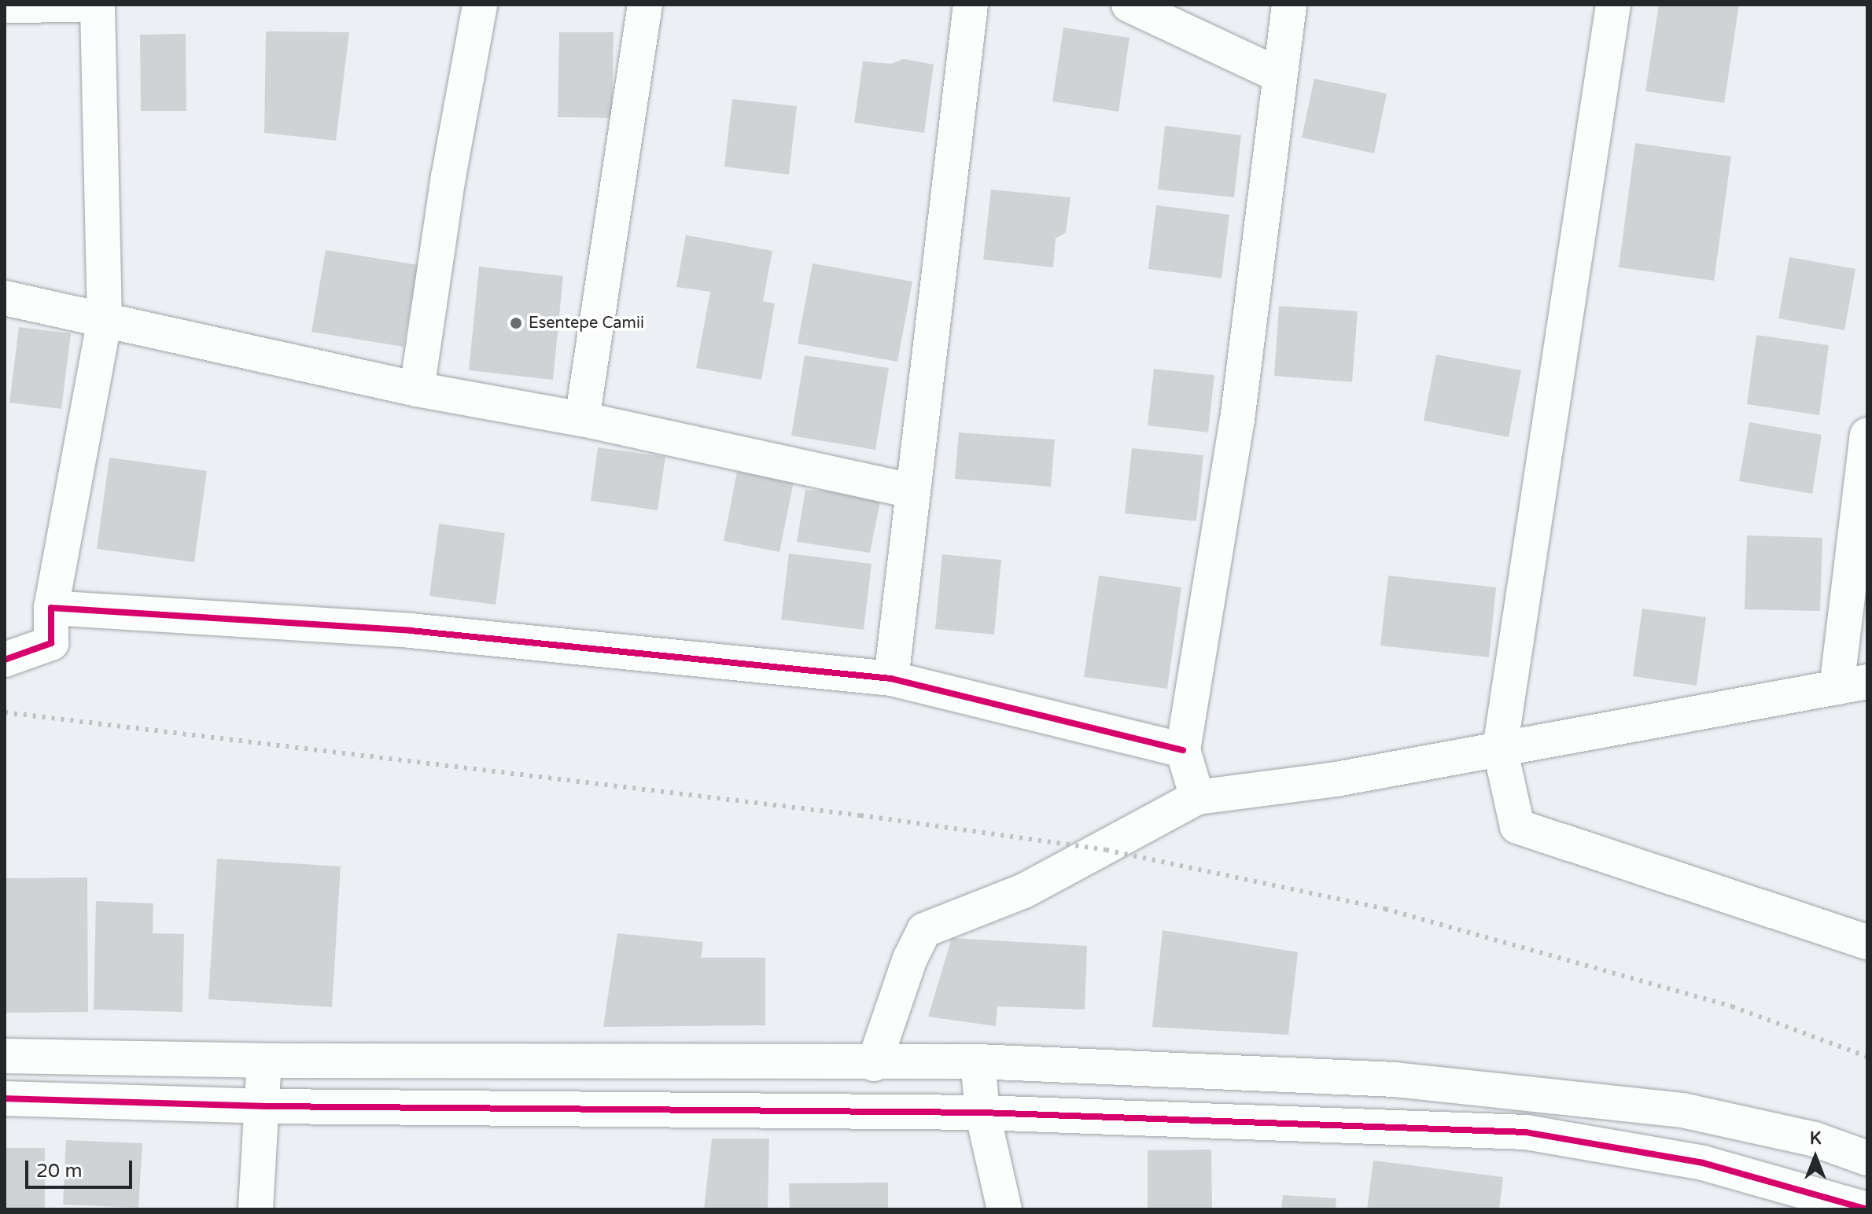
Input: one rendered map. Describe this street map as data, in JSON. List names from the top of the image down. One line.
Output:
{"places":["Esentepe Camii"],"scale_bar":"20 m","north":"top"}
